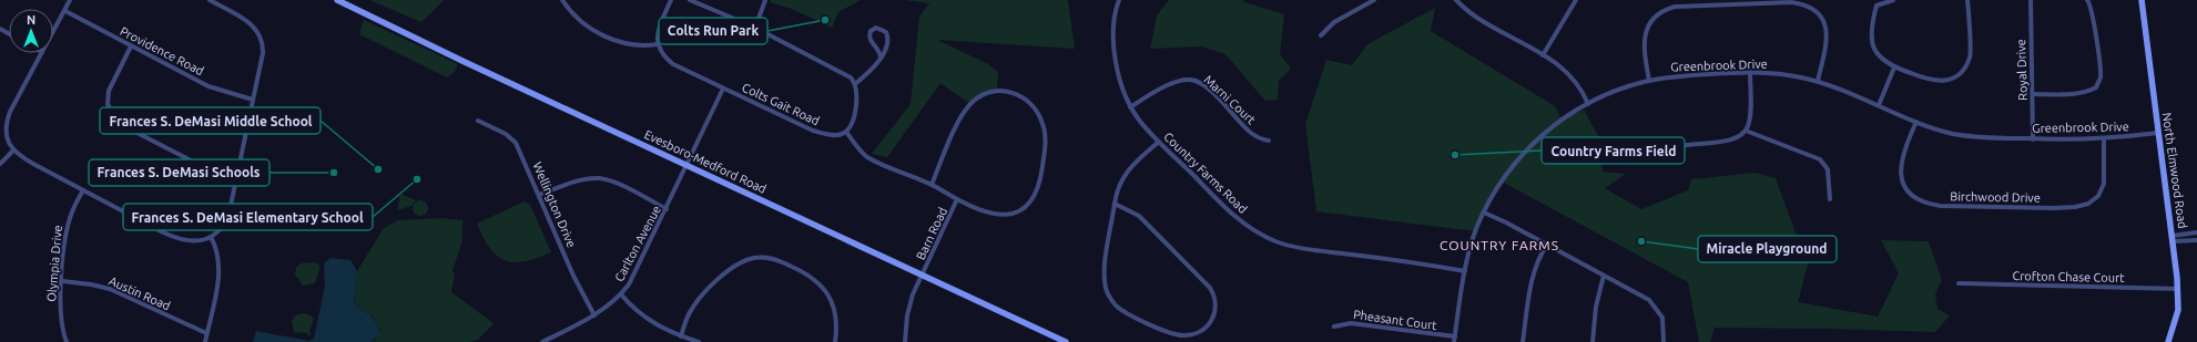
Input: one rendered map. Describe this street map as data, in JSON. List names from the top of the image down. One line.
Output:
{"streets":{"street":["Providence Road","Greenbrook Drive","Royal Drive","Marni Court","Colts Gait Road","Evesboro-Medford Road","North Elmwood Road","Country Farms Road","Birchwood Drive","Wellington Drive","Barn Road","Carlton Avenue","Olympia Drive","Crofton Chase Court","Austin Road","Pheasant Court"]},"crossings":[["Greenbrook Drive","Royal Drive"],["Greenbrook Drive","North Elmwood Road"],["Greenbrook Drive","Country Farms Road"],["Greenbrook Drive","Birchwood Drive"],["Greenbrook Drive","Pheasant Court"],["Marni Court","Country Farms Road"],["Colts Gait Road","Carlton Avenue"],["Evesboro-Medford Road","Barn Road"],["Evesboro-Medford Road","Carlton Avenue"],["North Elmwood Road","Crofton Chase Court"],["Wellington Drive","Carlton Avenue"],["Olympia Drive","Austin Road"]],"districts":["COUNTRY FARMS"],"places":["Colts Run Park","Country Farms Field","Frances S. DeMasi Middle School","Frances S. DeMasi Schools","Frances S. DeMasi Elementary School","Miracle Playground"],"north":"top"}
